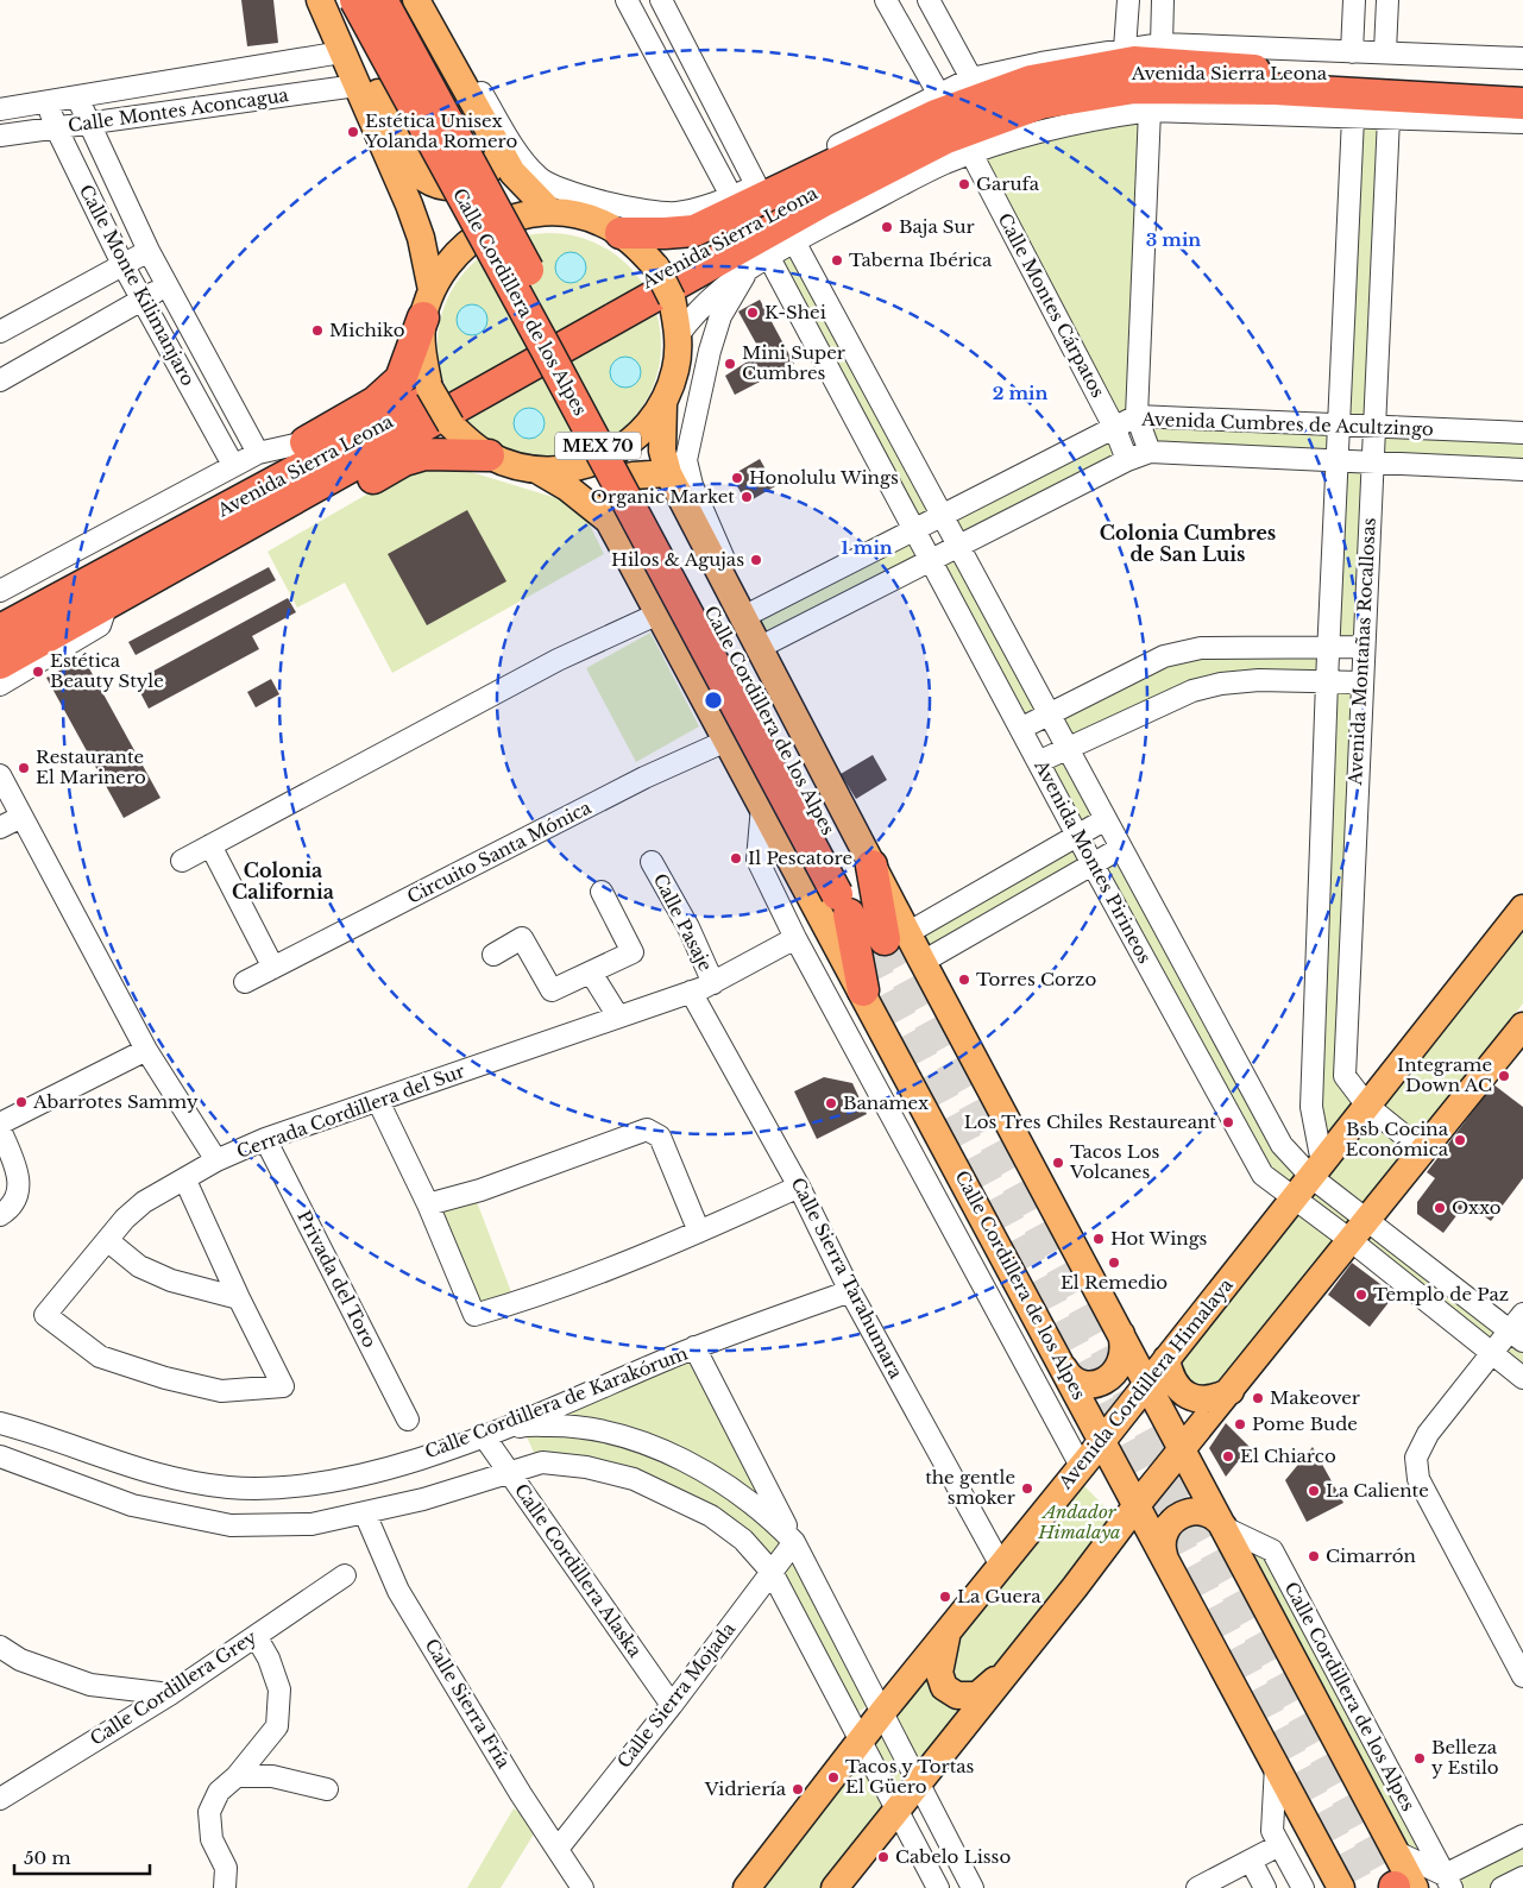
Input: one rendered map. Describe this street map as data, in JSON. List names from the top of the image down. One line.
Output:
{"streets":{"highway":["Avenida Sierra Leona","Calle Cordillera de los Alpes","MEX 70"],"main road":["Avenida Cordillera Himalaya"],"street":["Calle Montes Aconcagua","Calle Monte Kilimanjaro","Calle Montes Cárpatos","Avenida Cumbres de Acultzingo","Avenida Montañas Rocallosas","Circuito Santa Mónica","Avenida Montes Pirineos","Calle Pasaje","Cerrada Cordillera del Sur","Calle Sierra Tarahumara","Privada del Toro","Calle Cordillera de Karakórum","Calle Cordillera Alaska","Calle Cordillera Grey","Calle Sierra Mojada","Calle Sierra Fría"]},"crossings":[["Avenida Sierra Leona","Calle Monte Kilimanjaro"],["Avenida Sierra Leona","Calle Cordillera de los Alpes"],["Avenida Sierra Leona","Calle Montes Cárpatos"],["Avenida Sierra Leona","Avenida Montañas Rocallosas"],["Avenida Sierra Leona","Avenida Montes Pirineos"],["Calle Montes Aconcagua","Calle Monte Kilimanjaro"],["Calle Cordillera de los Alpes","Avenida Cumbres de Acultzingo"],["Calle Cordillera de los Alpes","Circuito Santa Mónica"],["Calle Cordillera de los Alpes","Avenida Montes Pirineos"],["Calle Cordillera de los Alpes","Cerrada Cordillera del Sur"],["Calle Cordillera de los Alpes","Avenida Cordillera Himalaya"],["Calle Montes Cárpatos","Avenida Cumbres de Acultzingo"],["Avenida Cumbres de Acultzingo","Avenida Montañas Rocallosas"],["Avenida Cumbres de Acultzingo","Avenida Montes Pirineos"],["Avenida Montañas Rocallosas","Avenida Montes Pirineos"],["Avenida Montañas Rocallosas","Avenida Cordillera Himalaya"],["Avenida Montes Pirineos","Avenida Cordillera Himalaya"],["Calle Pasaje","Cerrada Cordillera del Sur"],["Cerrada Cordillera del Sur","Calle Sierra Tarahumara"],["Cerrada Cordillera del Sur","Privada del Toro"],["Calle Sierra Tarahumara","Avenida Cordillera Himalaya"],["Avenida Cordillera Himalaya","Calle Cordillera de Karakórum"],["Calle Cordillera de Karakórum","Calle Cordillera Alaska"],["Calle Cordillera de Karakórum","Calle Sierra Mojada"],["Calle Cordillera Alaska","Calle Sierra Mojada"],["Calle Sierra Mojada","Calle Sierra Fría"]],"districts":["Colonia Cumbres de San Luis","Colonia California"],"parks":["Andador Himalaya"],"places":["Estética Unisex Yolanda Romero","Garufa","Baja Sur","Taberna Ibérica","K-Shei","Michiko","Mini Super Cumbres","Honolulu Wings","Organic Market","Hilos & Agujas","Estética Beauty Style","Restaurante El Marinero","Il Pescatore","Torres Corzo","Integrame Down AC","Abarrotes Sammy","Banamex","Los Tres Chiles Restaureant","Bsb Cocina Económica","Tacos Los Volcanes","Oxxo","Hot Wings","El Remedio","Templo de Paz","Makeover","Pome Bude","El Chiarco","the gentle smoker","La Caliente","Cimarrón","La Guera","Belleza y Estilo","Tacos y Tortas El Güero","Vidriería","Cabelo Lisso"],"scale_bar":"50 m","rings":["3 min","2 min","1 min"]}
